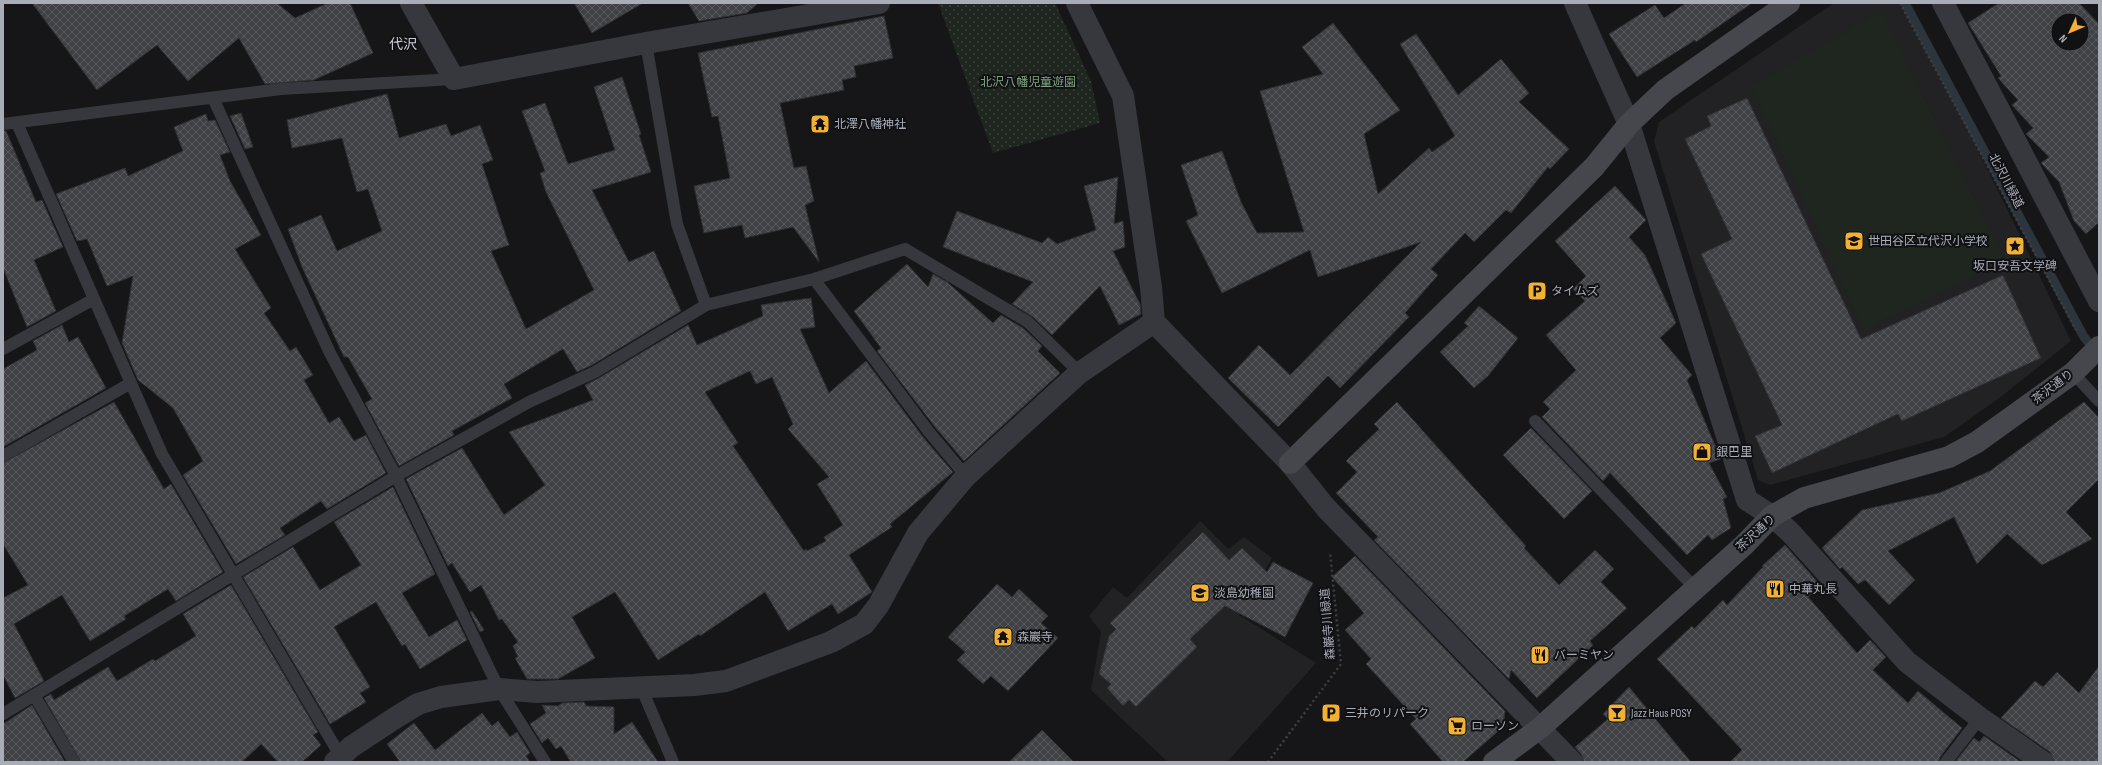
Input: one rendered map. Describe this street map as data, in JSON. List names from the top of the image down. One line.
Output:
{"streets":{"street":["茶沢通り"],"path":["北沢川緑道","森巌寺川緑道"]},"crossings":[["北沢川緑道","茶沢通り"]],"districts":["代沢"],"parks":["北沢八幡児童遊園"],"places":{"temple":["北澤八幡神社","森巖寺"],"school or university":["世田谷区立代沢小学校","淡島幼稚園"],"place":["坂口安吾文学碑"],"parking":["タイムズ","三井のリパーク"],"shop":["銀巴里"],"restaurant":["中華丸長","バーミヤン"],"bar":["Jazz Haus POSY"],"supermarket":["ローソン"]},"north":"bottom left"}
